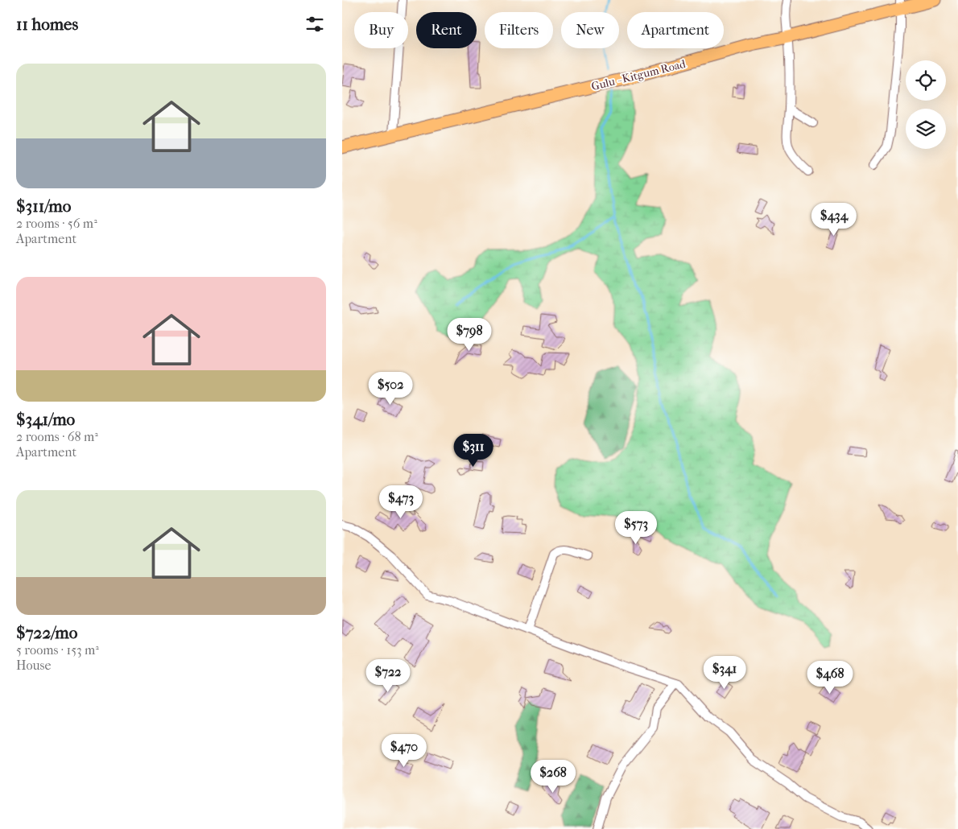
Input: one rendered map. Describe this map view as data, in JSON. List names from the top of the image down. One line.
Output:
{"streets":{"main road":["Gulu - Kitgum Road"]},"page":{"heading":"11 homes","chip":["Buy","Rent","Filters","New","Apartment"],"list":[{"name":"$311/mo","note":"2 rooms · 56 m² · Apartment"},{"name":"$341/mo","note":"2 rooms · 68 m² · Apartment"},{"name":"$722/mo","note":"5 rooms · 153 m² · House"}],"price":["$434","$798","$502","$311","$473","$573","$341","$722","$468","$470","$268"]}}
